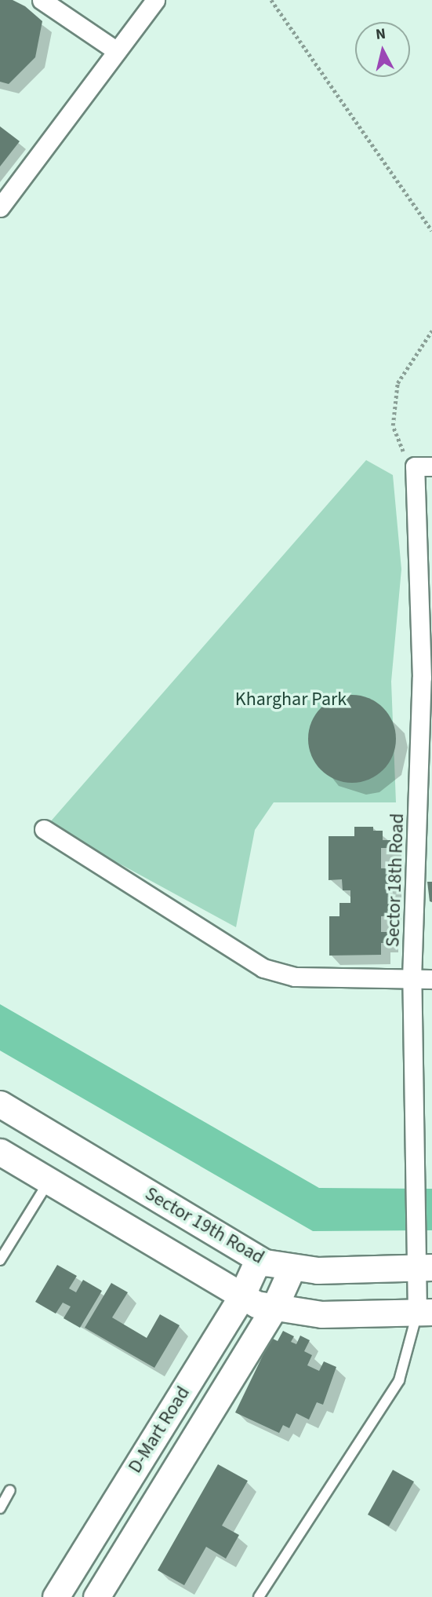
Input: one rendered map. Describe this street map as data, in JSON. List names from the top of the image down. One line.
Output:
{"streets":{"main road":["Sector 19th Road","D-Mart Road"],"street":["Sector 18th Road"]},"crossings":[["Sector 18th Road","Sector 19th Road"],["Sector 19th Road","D-Mart Road"]],"parks":["Kharghar Park"],"north":"top"}
